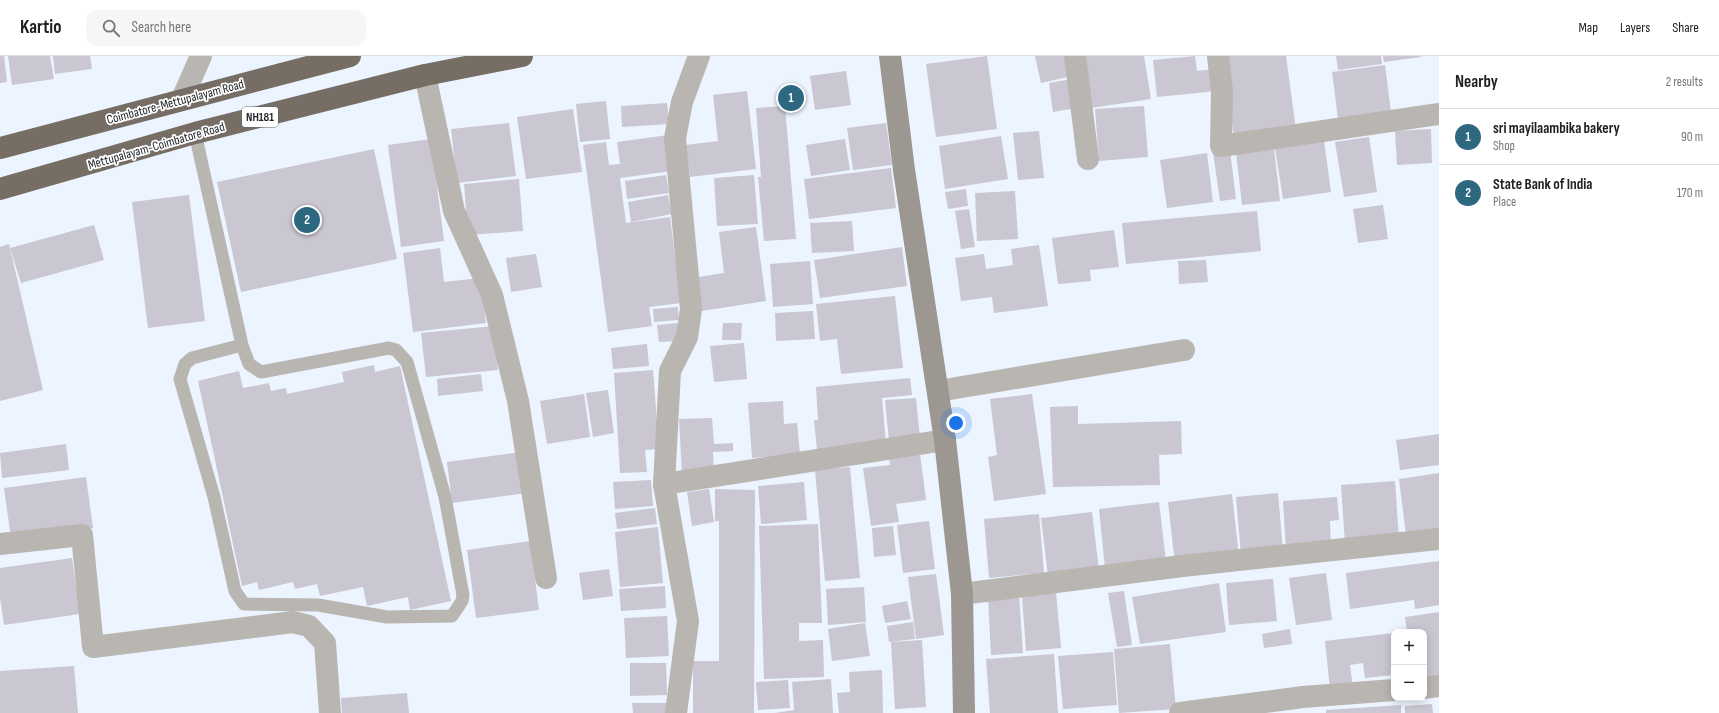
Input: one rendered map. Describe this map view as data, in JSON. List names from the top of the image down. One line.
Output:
{"streets":{"highway":["Coimbatore-Mettupalayam Road","NH181","Mettupalayam-Coimbatore Road"]},"page":{"header":"Kartio","search":"Search here","nav":["Map","Layers","Share"],"heading":["Nearby","2 results"],"pins":["1","2"],"list":[{"mark":"1","name":"sri mayilaambika bakery","note":"Shop","value":"90 m"},{"mark":"2","name":"State Bank of India","note":"Place","value":"170 m"}],"map_buttons":["+","−"]}}
